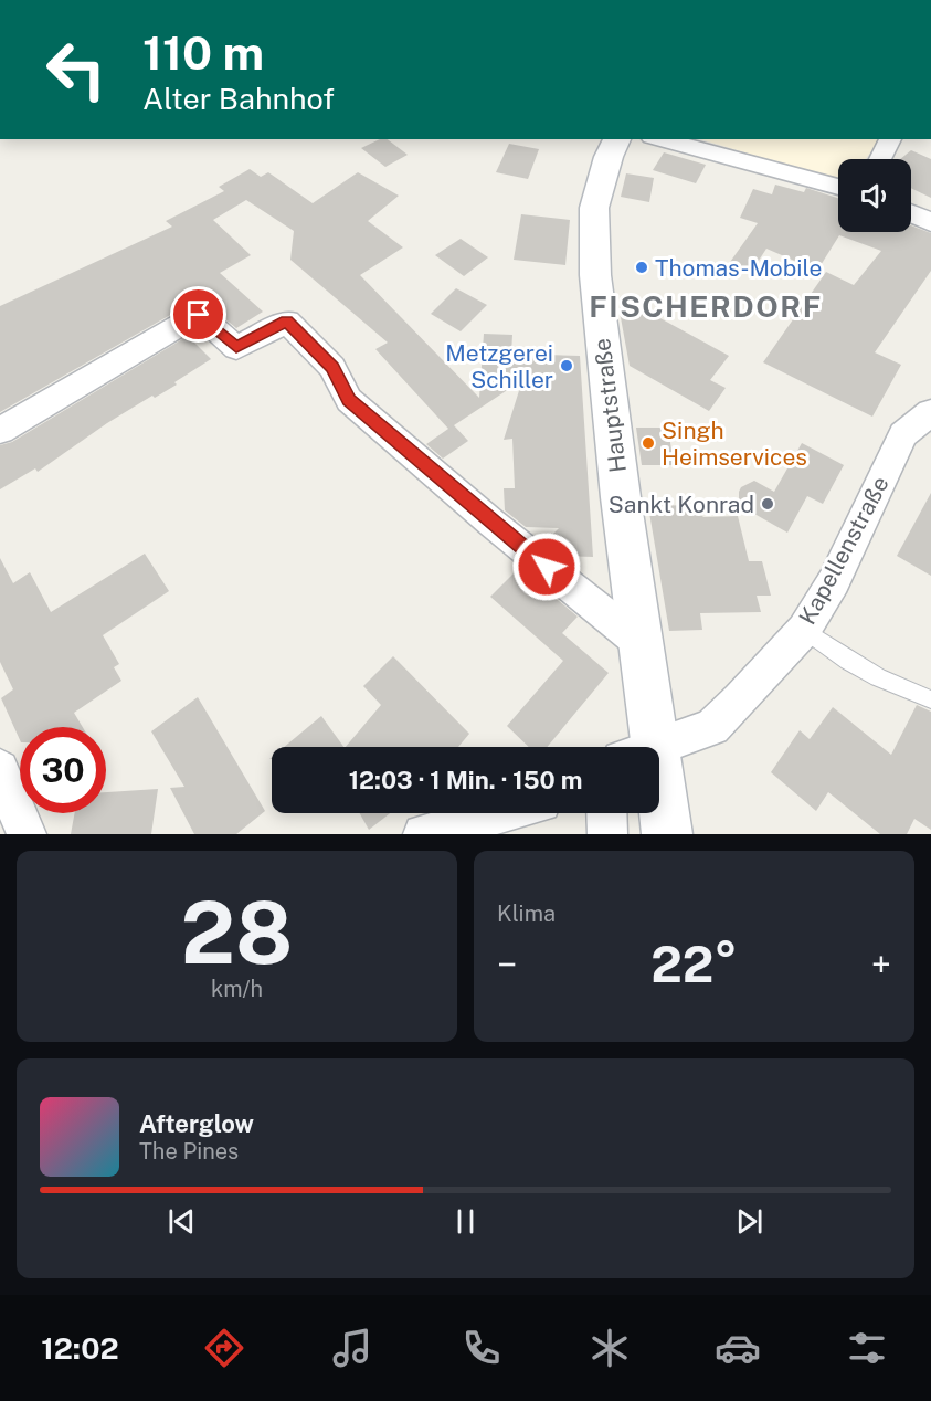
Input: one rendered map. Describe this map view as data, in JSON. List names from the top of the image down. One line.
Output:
{"streets":{"main road":["Hauptstraße"],"street":["Kapellenstraße"]},"districts":["FISCHERDORF"],"places":["Thomas-Mobile","Metzgerei Schiller","Singh Heimservices","Sankt Konrad"],"page":{"turn":["110 m","Alter Bahnhof"],"limit":"30","trip":"12:03 · 1 Min. · 150 m","tile":[["28","km/h"],"Klima"],"heat":["−","22°","+"],"song":["Afterglow","The Pines"],"tabs":"12:02"}}
